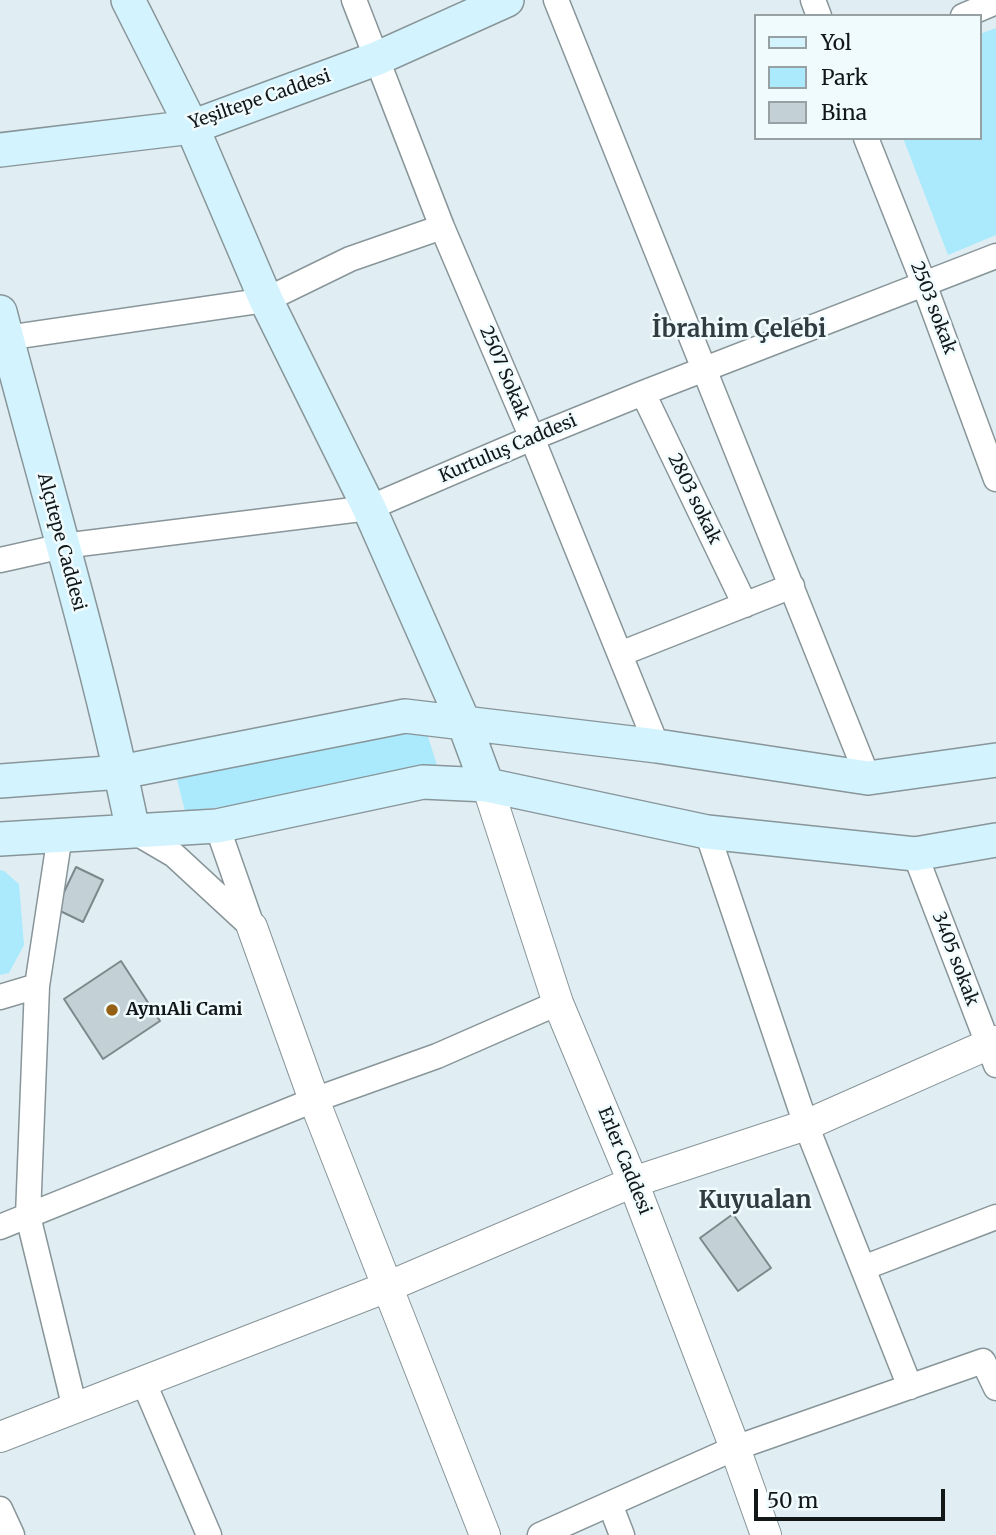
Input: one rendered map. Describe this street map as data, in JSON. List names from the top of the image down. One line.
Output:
{"streets":{"main road":["Yeşiltepe Caddesi","Alçıtepe Caddesi"],"street":["2503 sokak","2507 Sokak","Kurtuluş Caddesi","2803 sokak","3405 sokak","Erler Caddesi"]},"crossings":[["Yeşiltepe Caddesi","2507 Sokak"],["2503 sokak","Kurtuluş Caddesi"],["2507 Sokak","Kurtuluş Caddesi"],["Kurtuluş Caddesi","2803 sokak"],["Kurtuluş Caddesi","Alçıtepe Caddesi"]],"districts":["İbrahim Çelebi","Kuyualan"],"places":["AynıAli Cami"],"legend":["Yol","Park","Bina"],"scale_bar":"50 m"}
